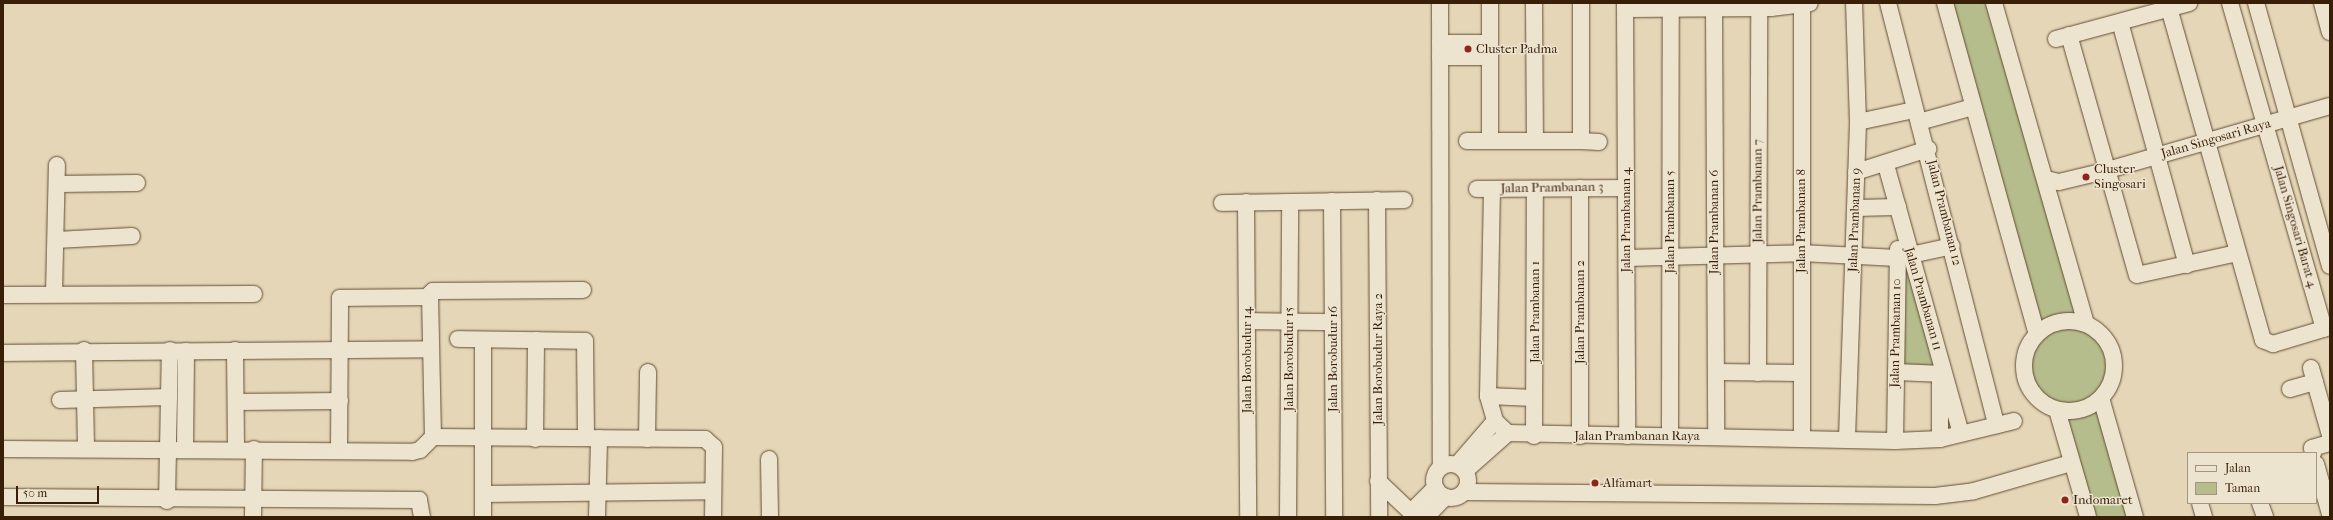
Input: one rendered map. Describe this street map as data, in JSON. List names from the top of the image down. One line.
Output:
{"streets":{"street":["Jalan Singosari Raya","Jalan Prambanan 3","Jalan Prambanan 7","Jalan Prambanan 12","Jalan Prambanan 4","Jalan Prambanan 9","Jalan Prambanan 8","Jalan Prambanan 5","Jalan Prambanan 6","Jalan Singosari Barat 4","Jalan Prambanan 11","Jalan Prambanan 1","Jalan Prambanan 2","Jalan Prambanan 10","Jalan Borobudur 15","Jalan Borobudur 16","Jalan Borobudur Raya 2","Jalan Borobudur 14","Jalan Prambanan Raya"]},"crossings":[["Jalan Singosari Raya","Jalan Singosari Barat 4"],["Jalan Prambanan 3","Jalan Prambanan 4"],["Jalan Prambanan 3","Jalan Prambanan 1"],["Jalan Prambanan 3","Jalan Prambanan 2"],["Jalan Prambanan 12","Jalan Prambanan Raya"],["Jalan Prambanan 4","Jalan Prambanan Raya"],["Jalan Prambanan 9","Jalan Prambanan Raya"],["Jalan Prambanan 8","Jalan Prambanan Raya"],["Jalan Prambanan 5","Jalan Prambanan Raya"],["Jalan Prambanan 6","Jalan Prambanan Raya"],["Jalan Prambanan 11","Jalan Prambanan 10"],["Jalan Prambanan 11","Jalan Prambanan Raya"],["Jalan Prambanan 1","Jalan Prambanan Raya"],["Jalan Prambanan 2","Jalan Prambanan Raya"],["Jalan Prambanan 10","Jalan Prambanan Raya"]],"places":["Cluster Padma","Cluster Singosari","Alfamart","Indomaret"],"legend":["Jalan","Taman"],"scale_bar":"50 m"}
